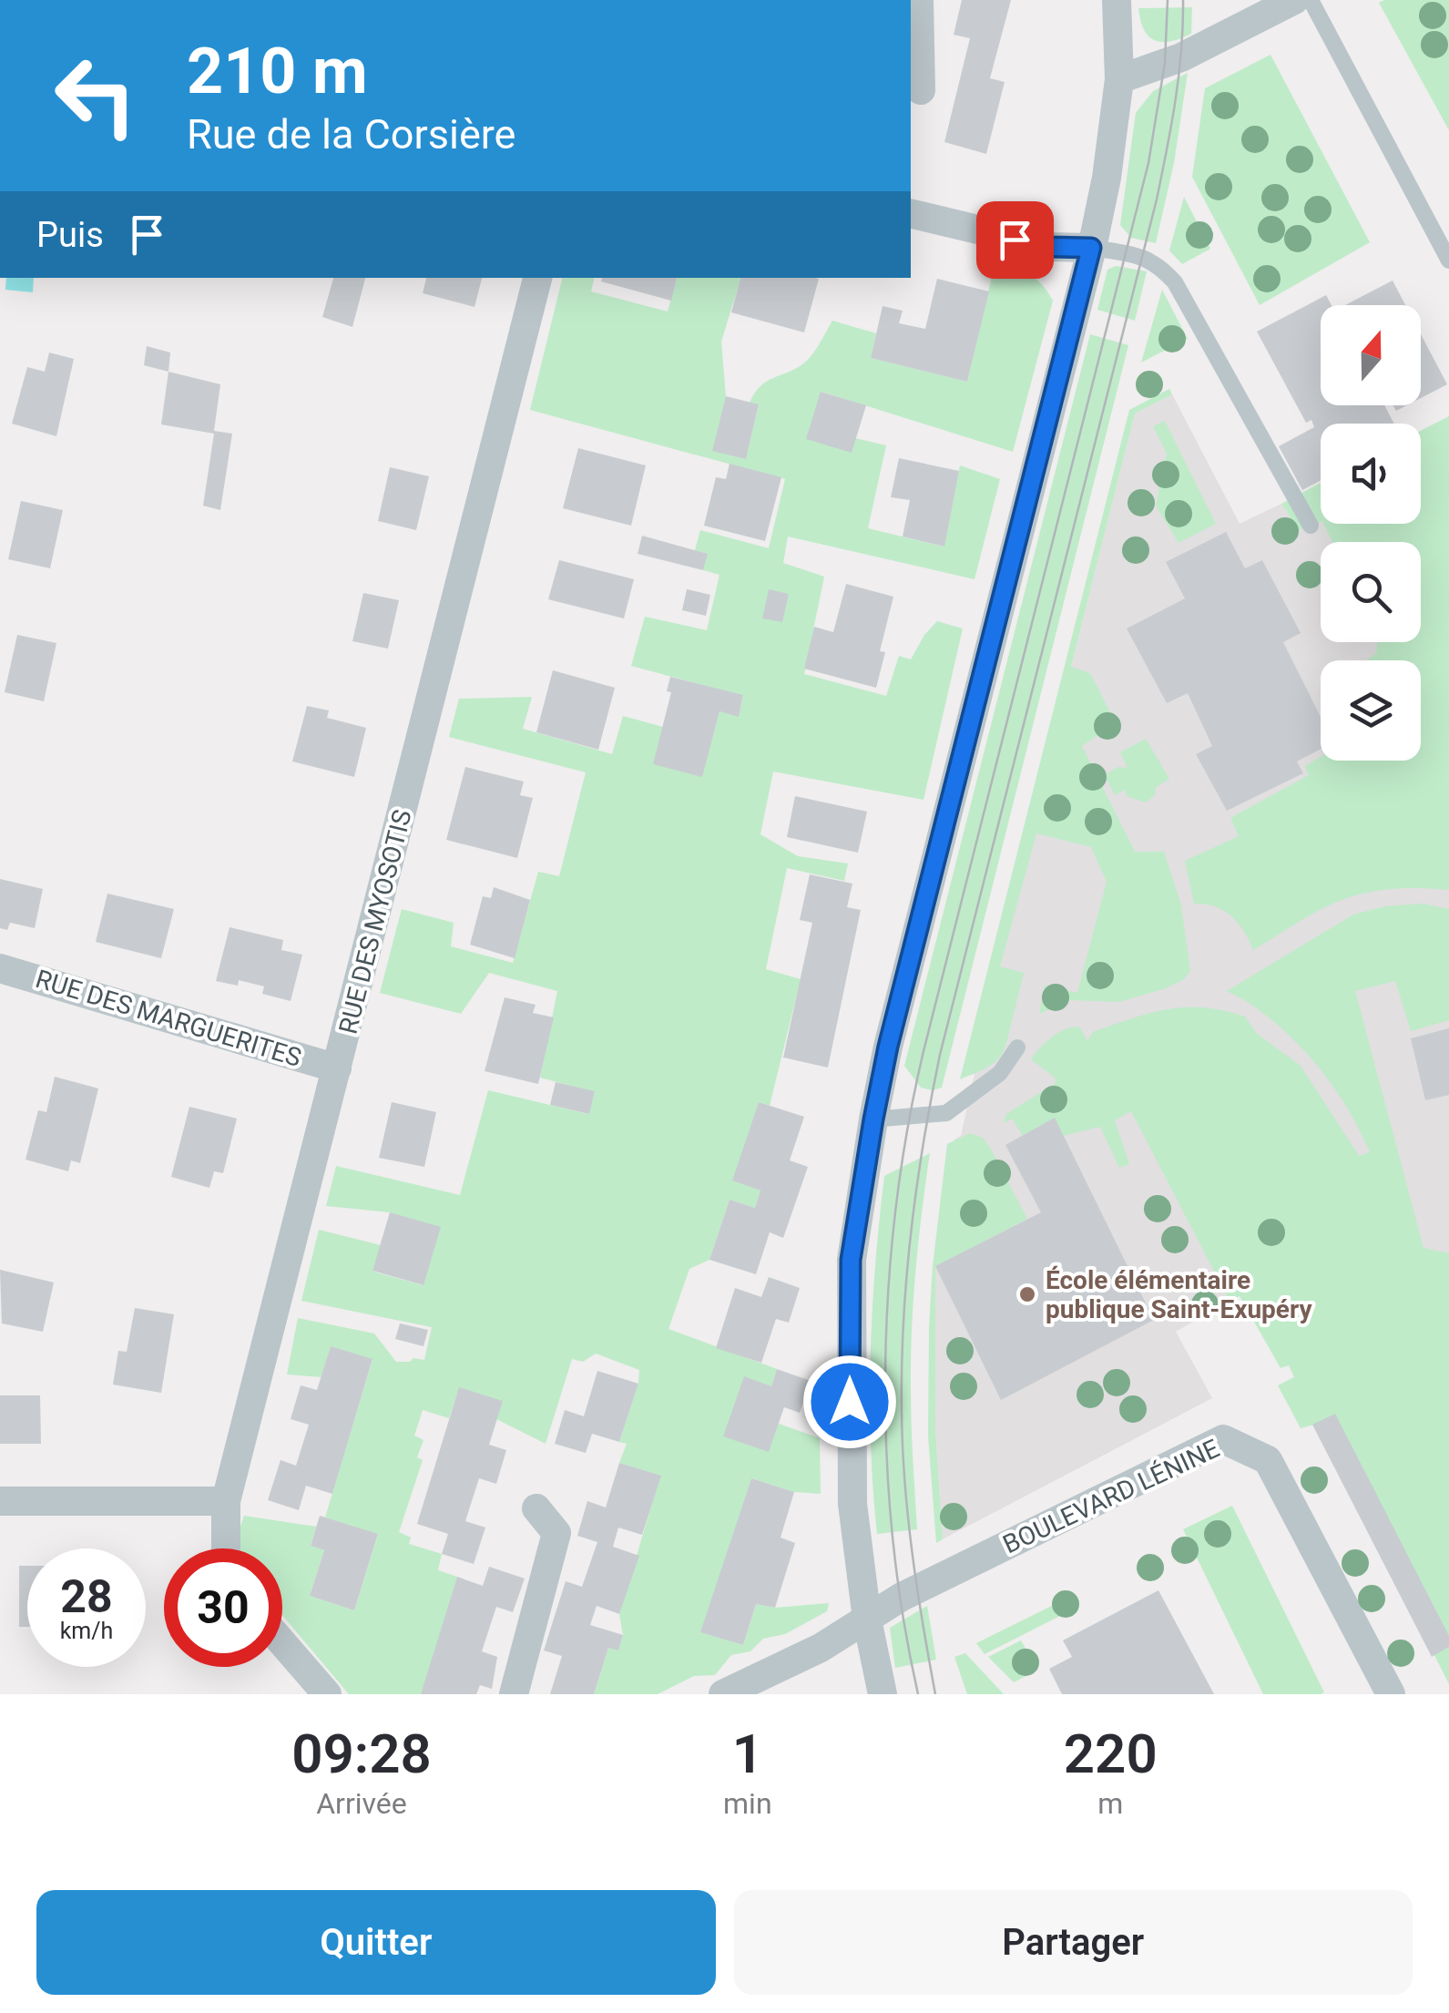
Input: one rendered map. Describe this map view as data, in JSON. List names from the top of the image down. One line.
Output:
{"streets":{"street":["RUE DES MYOSOTIS","RUE DES MARGUERITES","BOULEVARD LÉNINE"]},"crossings":[["RUE DES MYOSOTIS","RUE DES MARGUERITES"]],"places":["École élémentaire publique Saint-Exupéry"],"north":"top","page":{"turn":["210 m","Rue de la Corsière"],"then":"Puis","speed":"28 km/h","limit":"30","eta":["09:28","Arrivée","1","min","220","m"],"buttons":["Quitter","Partager"]}}
